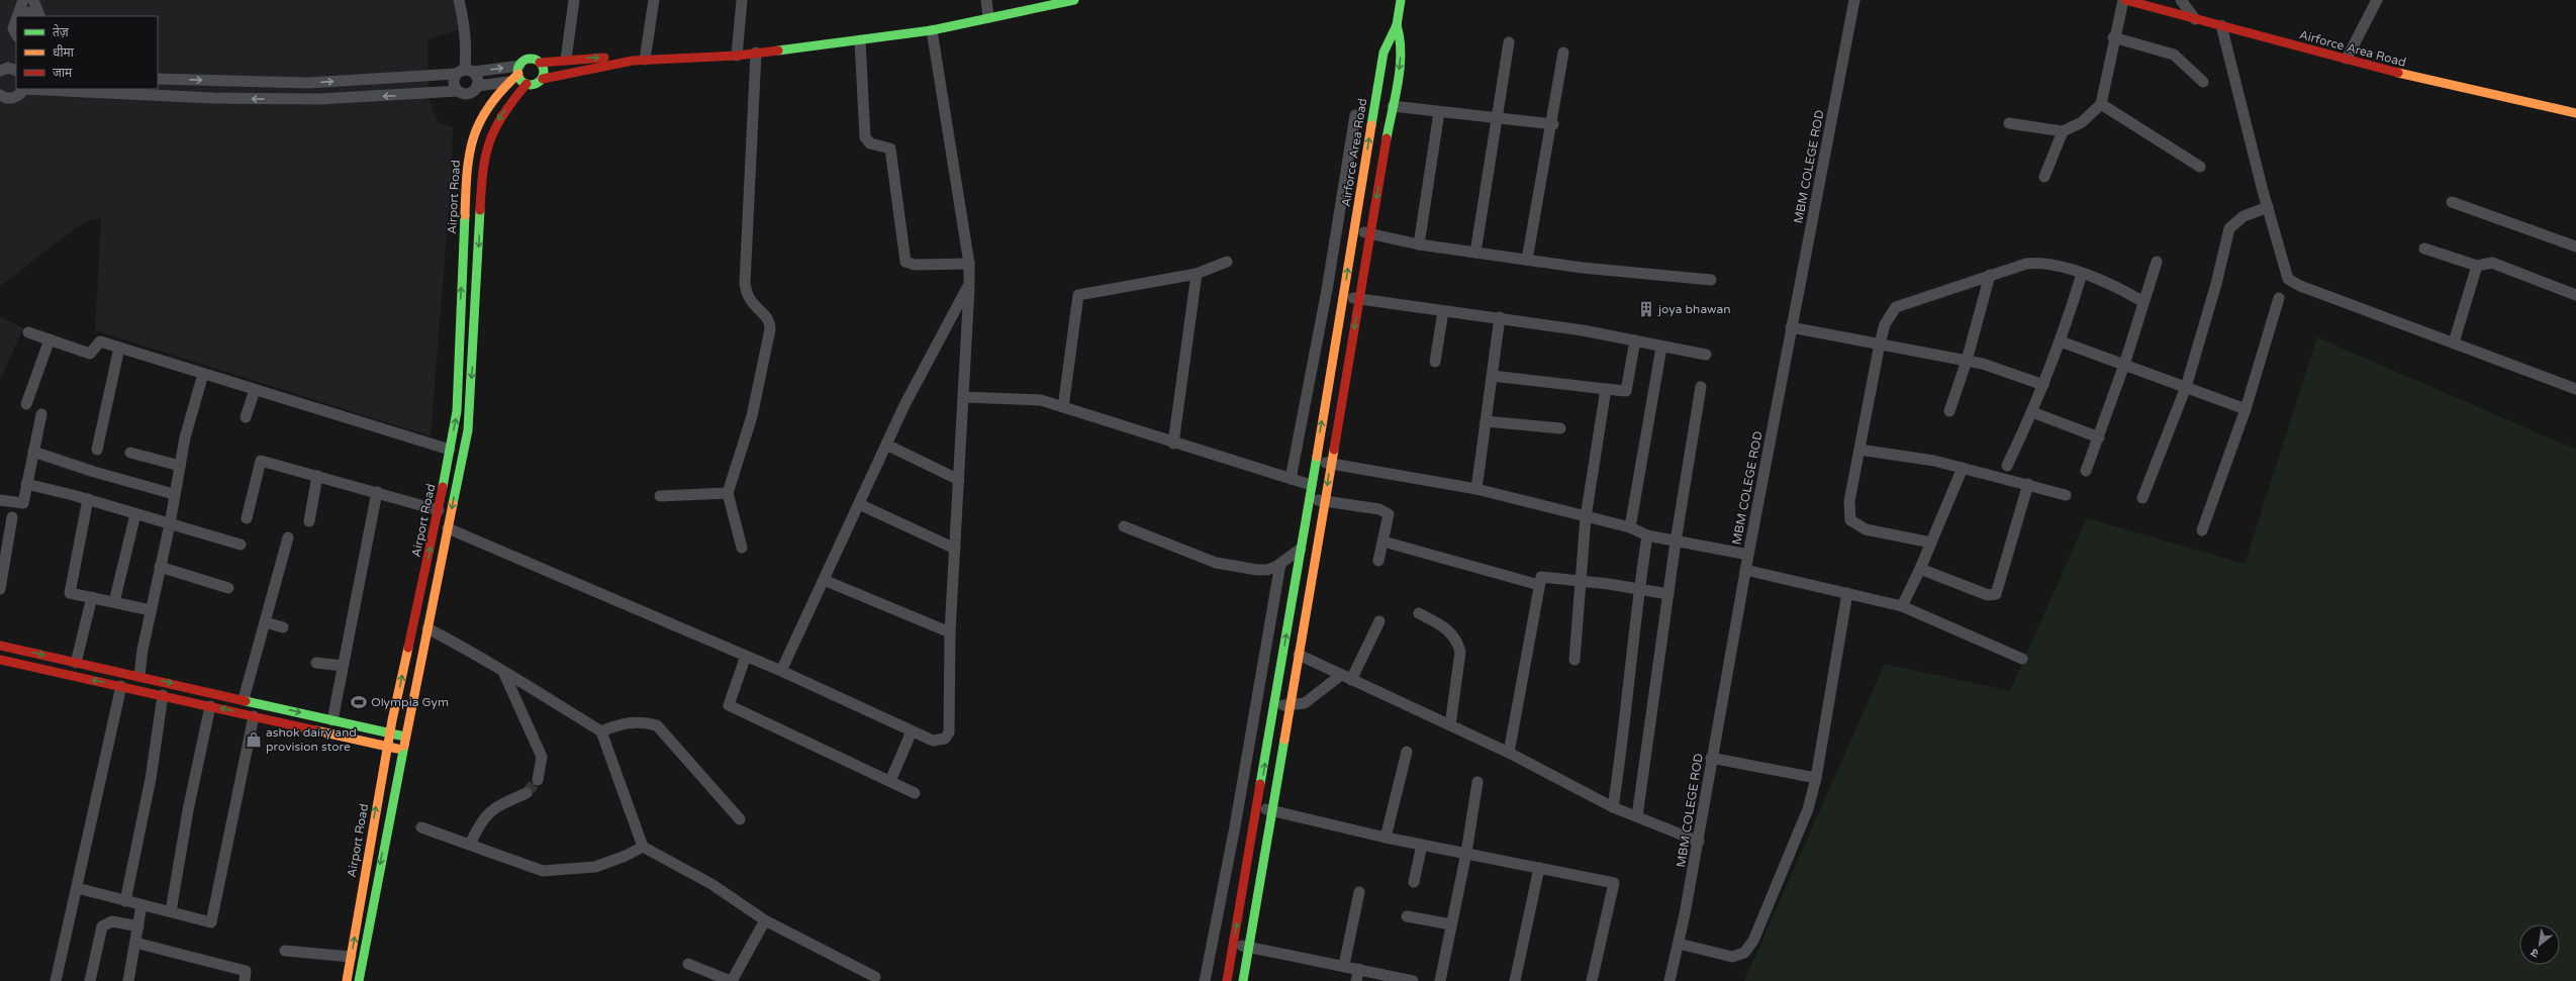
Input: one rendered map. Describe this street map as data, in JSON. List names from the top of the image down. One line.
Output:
{"streets":{"street":["Airforce Area Road","MBM COLEGE ROD","Airport Road"]},"places":{"building":["joya bhawan"],"sports":["Olympia Gym"],"shop":["ashok dairy and provision store"]},"legend":["तेज़","धीमा","जाम"],"north":"bottom left"}
